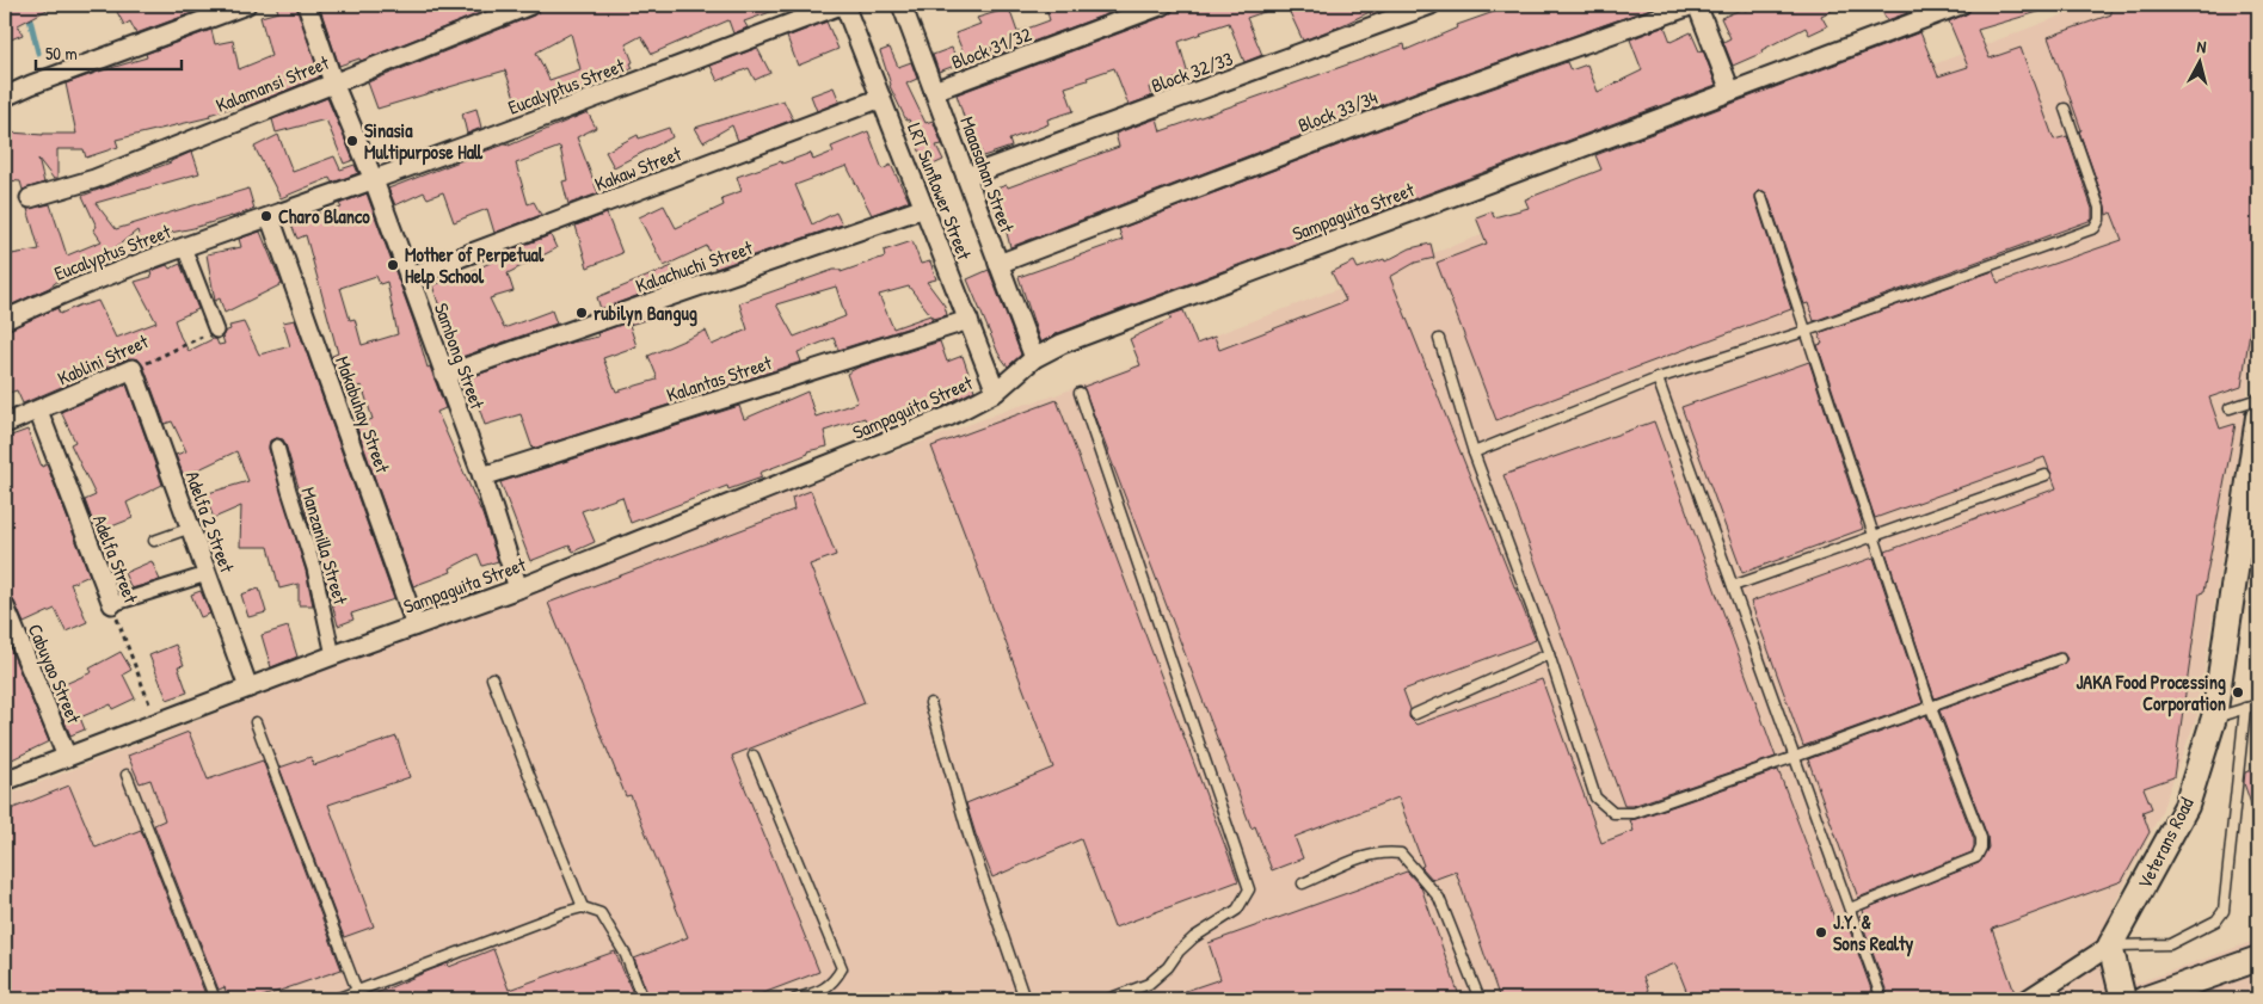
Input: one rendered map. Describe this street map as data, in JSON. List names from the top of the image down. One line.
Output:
{"streets":{"street":["Block 31/32","Block 32/33","Kalamansi Street","Eucalyptus Street","Block 33/34","Kakaw Street","Maaasahan Street","LRT Sunflower Street","Sampaguita Street","Kalachuchi Street","Sambong Street","Kablini Street","Kalantas Street","Makabuhay Street","Adelfa 2 Street","Manzanilla Street","Adelfa Street","Cabuyao Street","Veterans Road"]},"crossings":[["Block 31/32","Maaasahan Street"],["Block 32/33","Maaasahan Street"],["Kalamansi Street","Sambong Street"],["Eucalyptus Street","LRT Sunflower Street"],["Eucalyptus Street","Sambong Street"],["Eucalyptus Street","Makabuhay Street"],["Block 33/34","Maaasahan Street"],["Kakaw Street","LRT Sunflower Street"],["Kakaw Street","Sambong Street"],["Maaasahan Street","Sampaguita Street"],["LRT Sunflower Street","Sampaguita Street"],["LRT Sunflower Street","Kalachuchi Street"],["LRT Sunflower Street","Kalantas Street"],["Sampaguita Street","Sambong Street"],["Sampaguita Street","Makabuhay Street"],["Sampaguita Street","Adelfa 2 Street"],["Sampaguita Street","Manzanilla Street"],["Sampaguita Street","Adelfa Street"],["Sampaguita Street","Cabuyao Street"],["Kalachuchi Street","Sambong Street"],["Sambong Street","Kalantas Street"],["Kablini Street","Adelfa 2 Street"],["Kablini Street","Adelfa Street"]],"places":["Sinasia Multipurpose Hall","Charo Blanco","Mother of Perpetual Help School","rubilyn Bangug","JAKA Food Processing Corporation","J.Y. & Sons Realty"],"scale_bar":"50 m","north":"top"}
